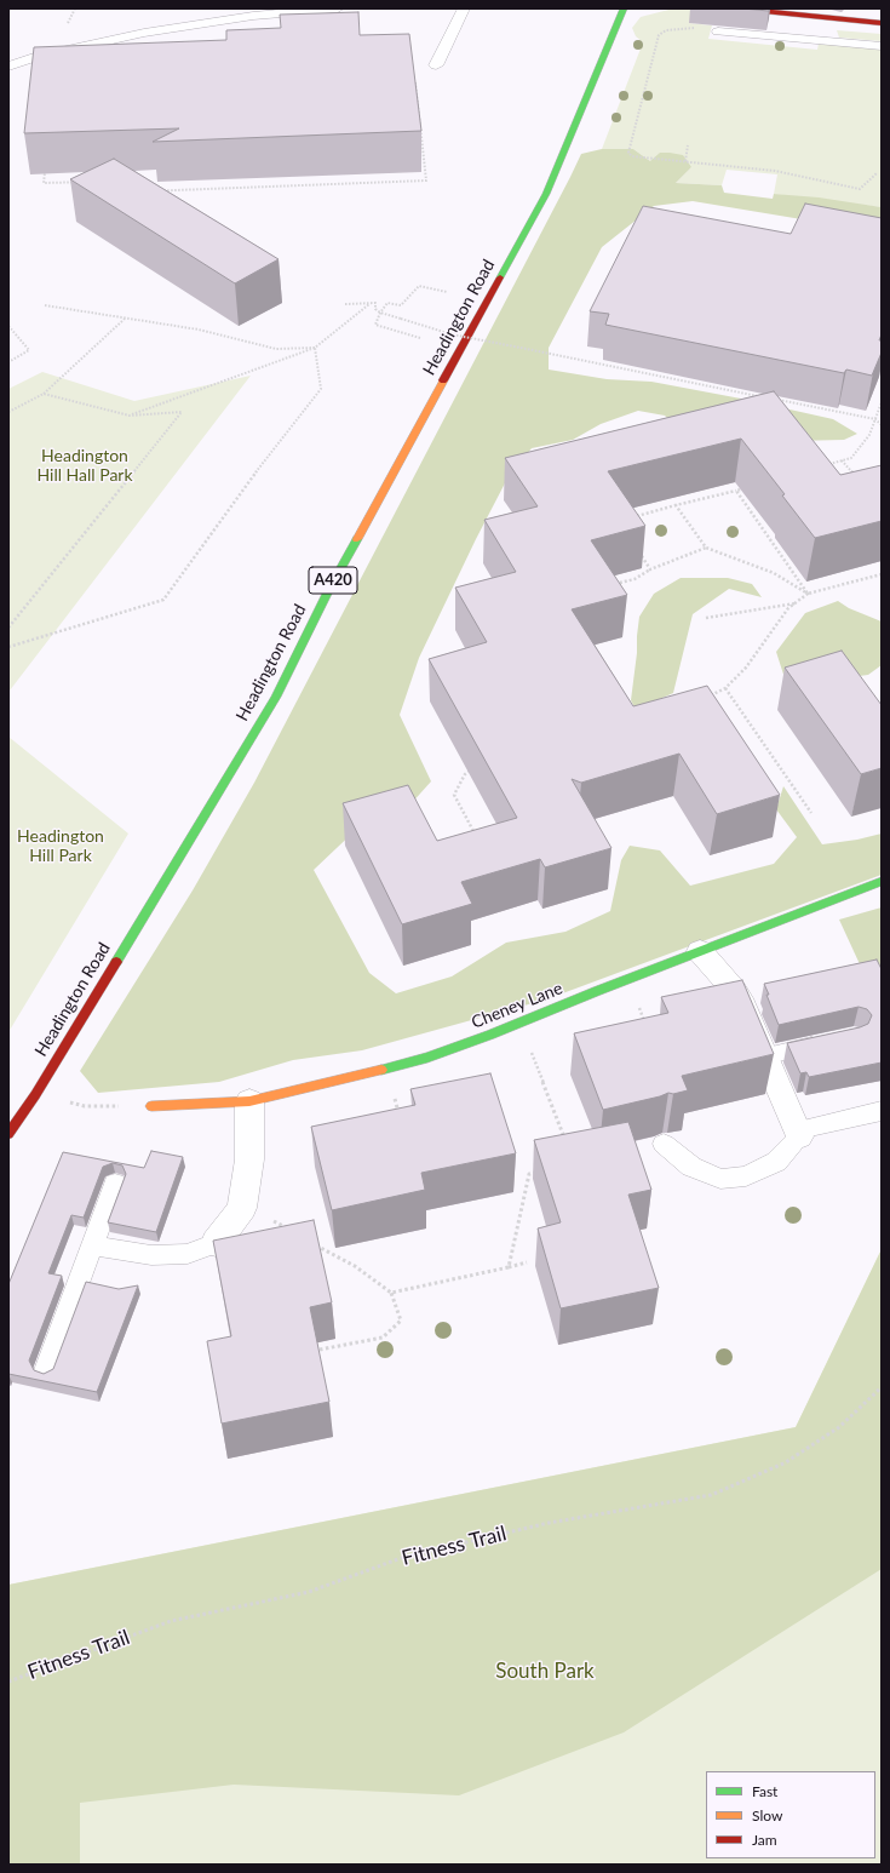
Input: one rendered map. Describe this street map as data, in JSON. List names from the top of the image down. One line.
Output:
{"streets":{"main road":["Headington Road","A420","Cheney Lane"],"path":["Fitness Trail"]},"parks":["Headington Hill Hall Park","Headington Hill Park","South Park"],"legend":["Fast","Slow","Jam"]}
